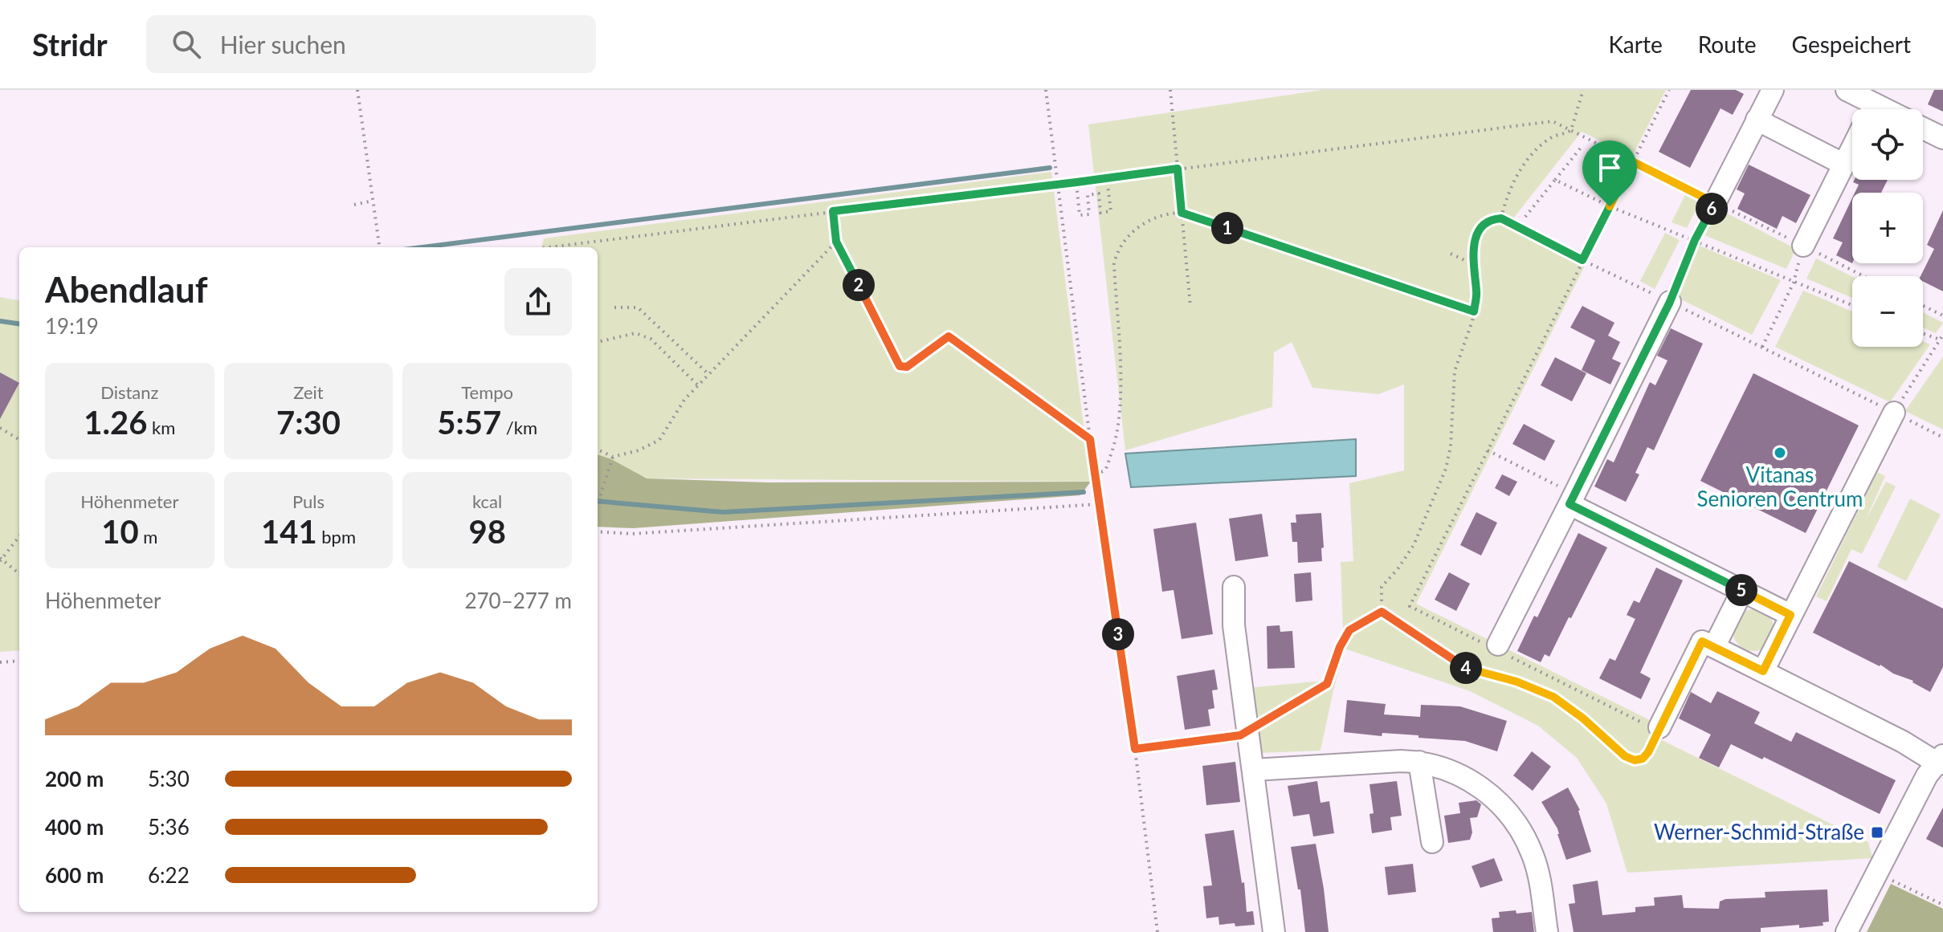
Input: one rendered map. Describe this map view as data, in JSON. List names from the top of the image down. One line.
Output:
{"places":{"other":["Vitanas Senioren Centrum"],"transit":["Werner-Schmid-Straße"]},"page":{"header":"Stridr","search":"Hier suchen","nav":["Karte","Route","Gespeichert"],"map_buttons":["+","−"],"pins":["6","1","2","5","3","4"],"heading":["Abendlauf","19:19"],"stats":[["Distanz","1.26 km"],["Zeit","7:30"],["Tempo","5:57 /km"],["Höhenmeter","10 m"],["Puls","141 bpm"],["kcal","98"]],"chart":["Höhenmeter","270–277 m"],"list":[{"name":"200 m","note":"5:30"},{"name":"400 m","note":"5:36"},{"name":"600 m","note":"6:22"}]}}
